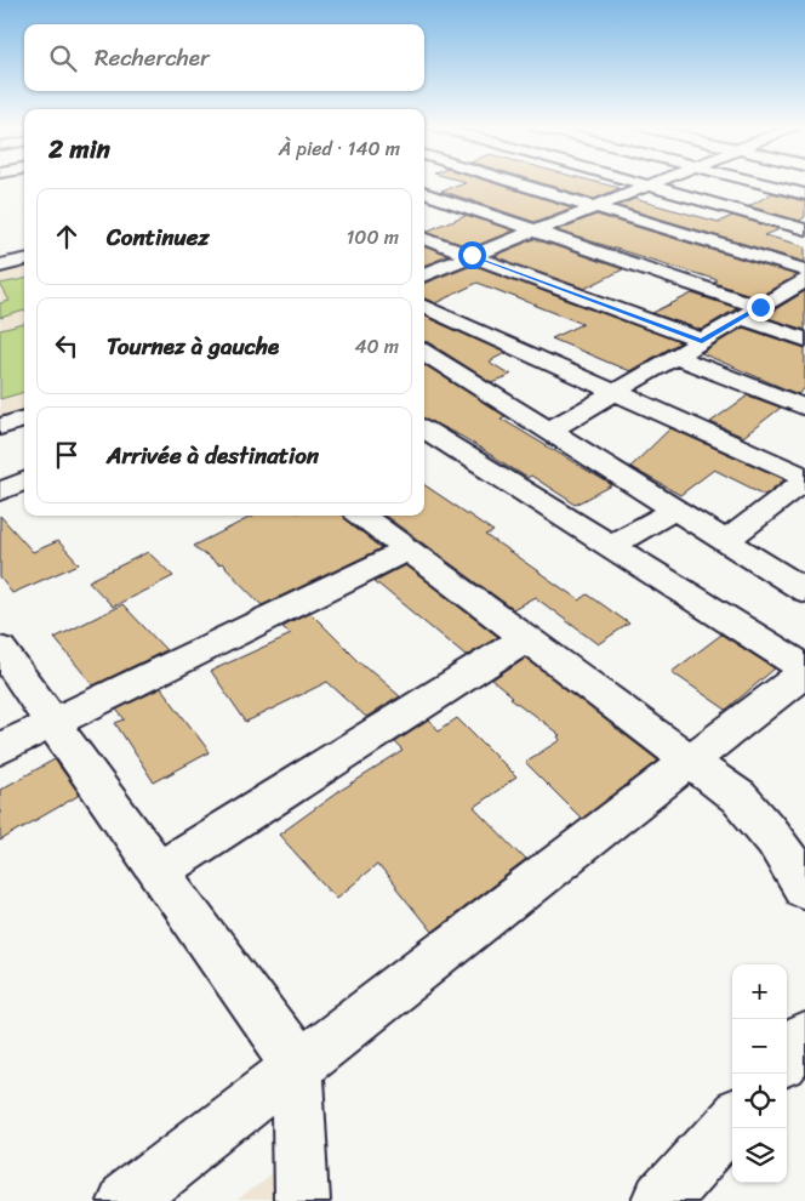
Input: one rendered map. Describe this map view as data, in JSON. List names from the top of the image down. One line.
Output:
{"page":{"search":"Rechercher","heading":["2 min","À pied · 140 m"],"list":[["Continuez","100 m"],["Tournez à gauche","40 m"],"Arrivée à destination"],"map_buttons":["+","−"]}}
